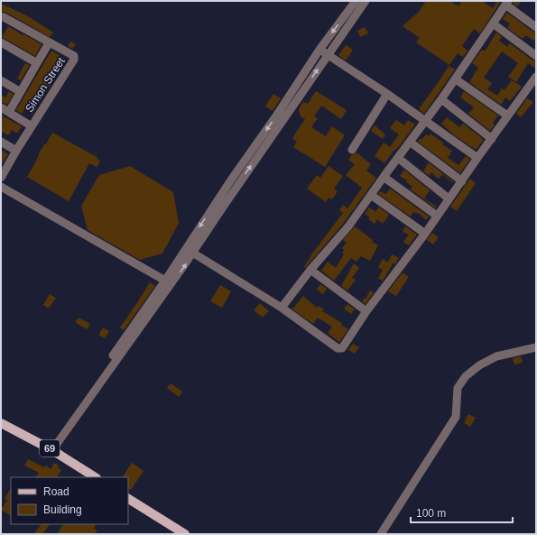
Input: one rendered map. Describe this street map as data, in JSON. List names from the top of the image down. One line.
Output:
{"streets":{"main road":["69"],"street":["Simon Street"]},"legend":["Road","Building"],"scale_bar":"100 m"}
